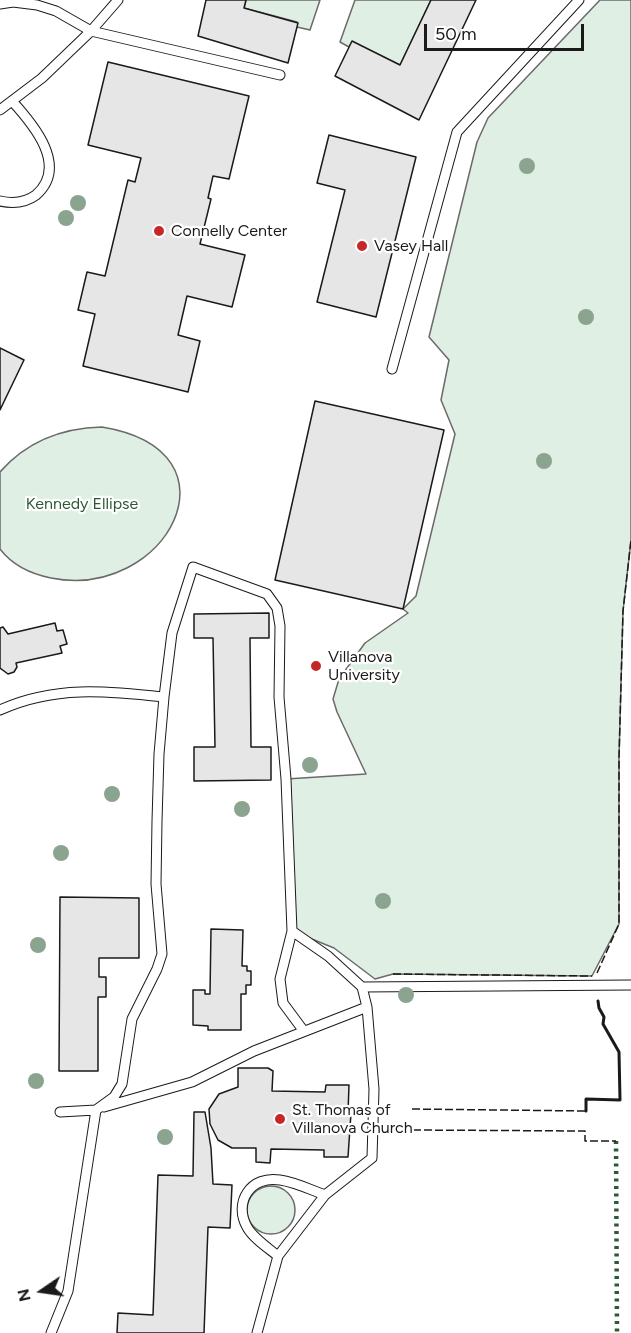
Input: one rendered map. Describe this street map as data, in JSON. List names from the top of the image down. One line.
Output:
{"parks":["Kennedy Ellipse"],"places":["Connelly Center","Vasey Hall","Villanova University","St. Thomas of Villanova Church"],"scale_bar":"50 m","north":"left"}
